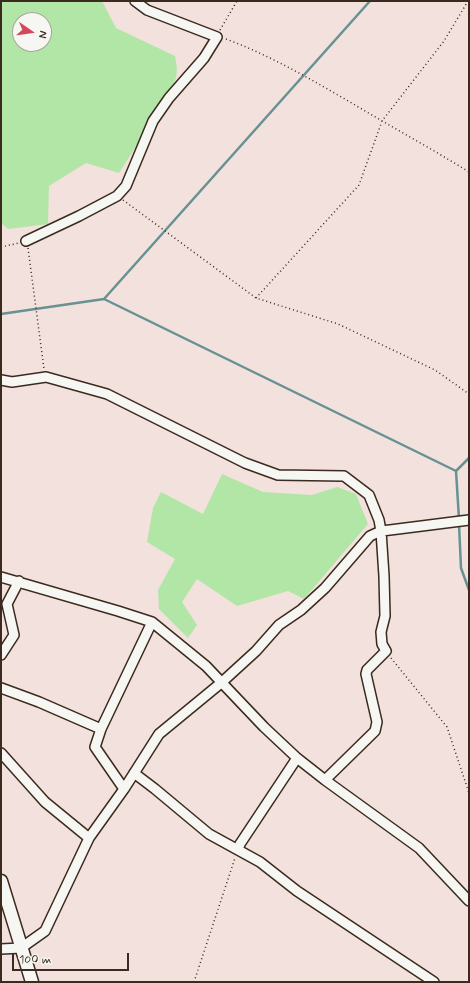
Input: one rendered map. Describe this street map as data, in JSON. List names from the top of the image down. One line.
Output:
{"scale_bar":"100 m","north":"right"}
